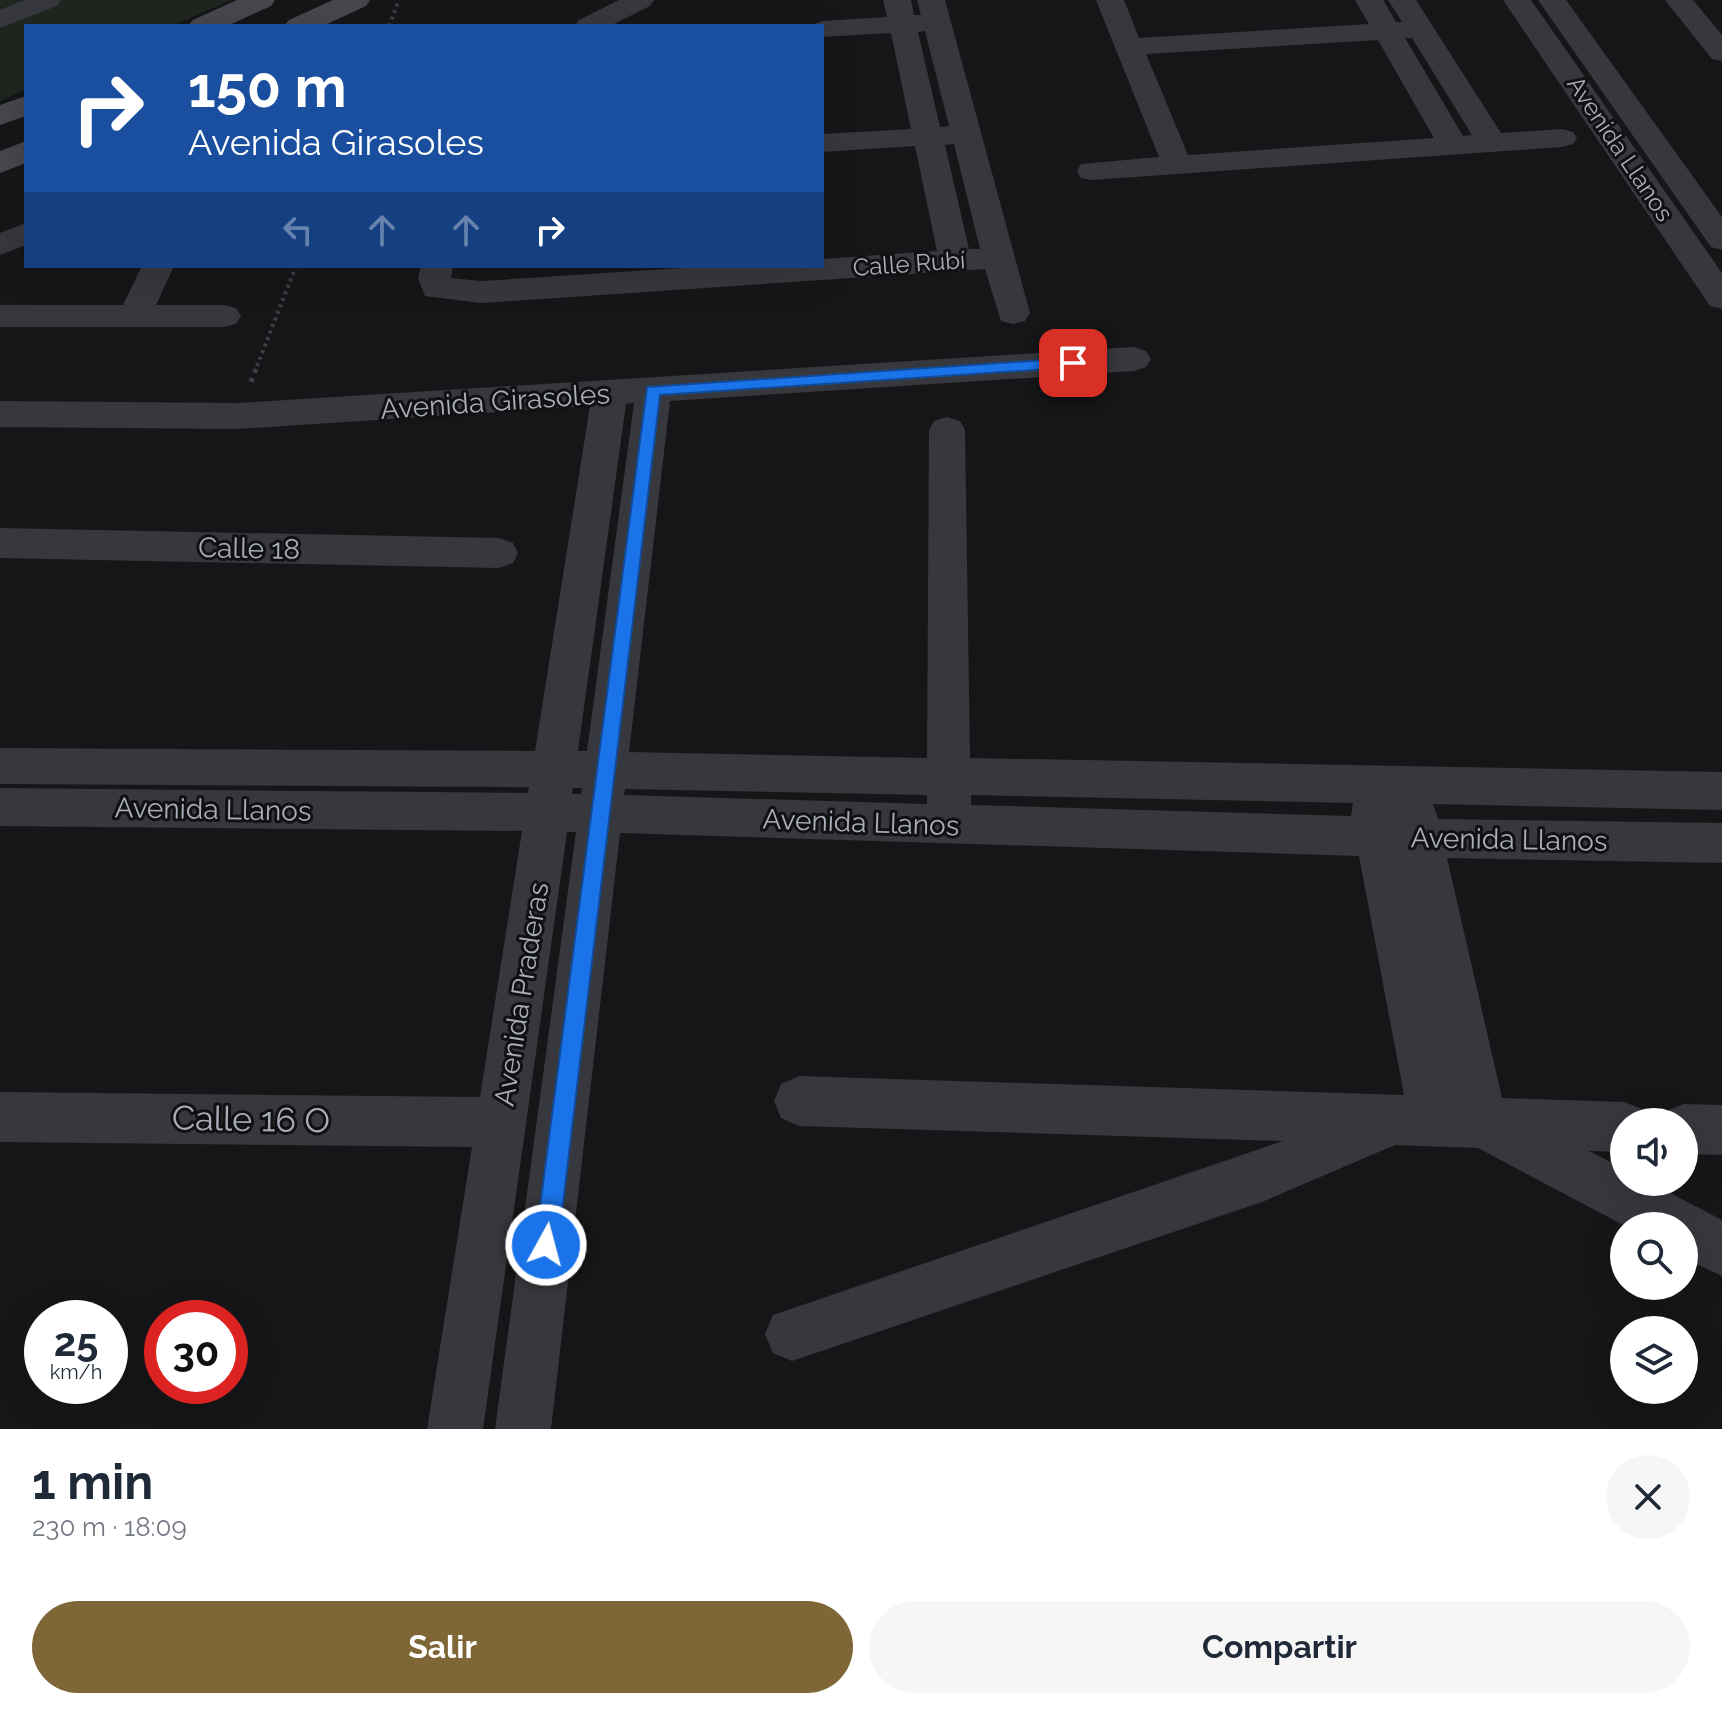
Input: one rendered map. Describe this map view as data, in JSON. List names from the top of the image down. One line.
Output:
{"streets":{"street":["Avenida Llanos","Calle Rubí","Avenida Girasoles","Calle 18","Avenida Praderas","Calle 16 O"]},"crossings":[["Avenida Llanos","Avenida Praderas"],["Avenida Girasoles","Avenida Praderas"],["Avenida Praderas","Calle 16 O"]],"page":{"turn":["150 m","Avenida Girasoles"],"speed":"25 km/h","limit":"30","heading":["1 min","230 m · 18:09"],"buttons":["Salir","Compartir"]}}
